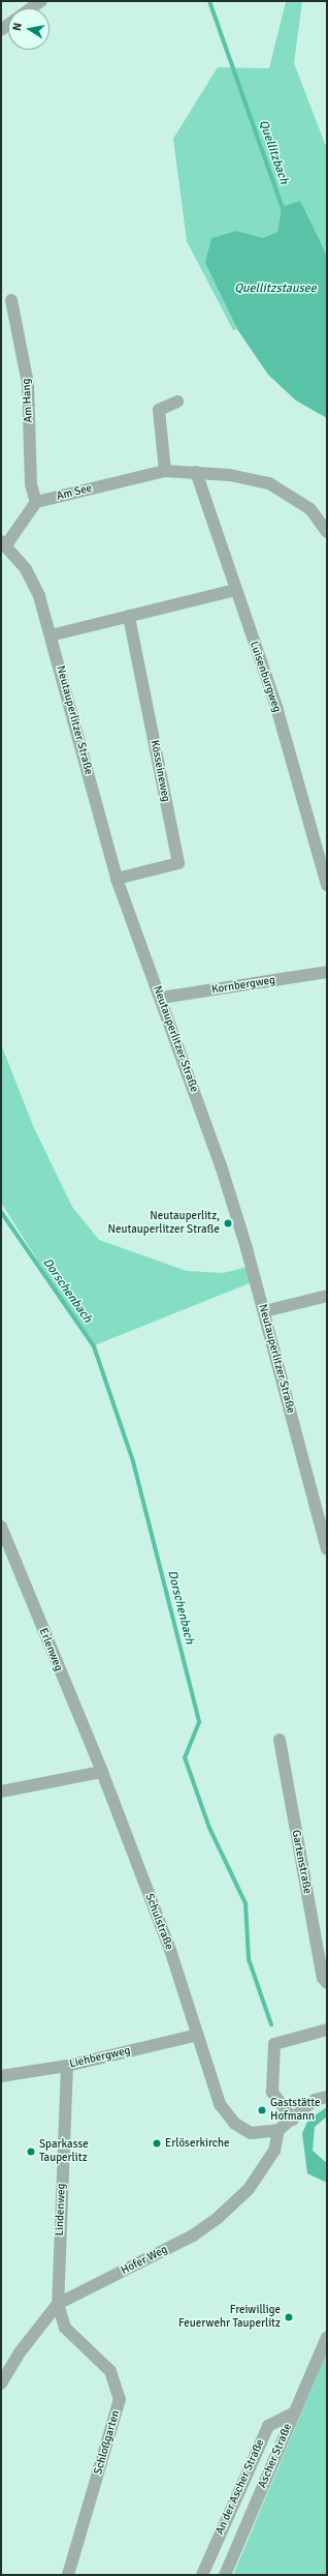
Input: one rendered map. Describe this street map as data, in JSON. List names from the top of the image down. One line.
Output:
{"streets":{"street":["Am Hang","Am See","Luisenburgweg","Neutauperlitzer Straße","Kösseineweg","Kornbergweg","Erlenweg","Gartenstraße","Schulstraße","Liehbergweg","Lindenweg","Hofer Weg","Schloßgarten","Ascher Straße","An der Ascher Straße"]},"crossings":[["Am Hang","Am See"],["Am See","Luisenburgweg"],["Neutauperlitzer Straße","Kösseineweg"],["Neutauperlitzer Straße","Kornbergweg"],["Erlenweg","Schulstraße"],["Schulstraße","Liehbergweg"],["Schulstraße","Hofer Weg"],["Liehbergweg","Lindenweg"],["Lindenweg","Hofer Weg"],["Lindenweg","Schloßgarten"],["Hofer Weg","Schloßgarten"],["Ascher Straße","An der Ascher Straße"]],"water":["Quellitzbach","Quellitzstausee","Dorschenbach"],"places":["Neutauperlitz, Neutauperlitzer Straße","Gaststätte Hofmann","Erlöserkirche","Sparkasse Tauperlitz","Freiwillige Feuerwehr Tauperlitz"],"north":"left"}
